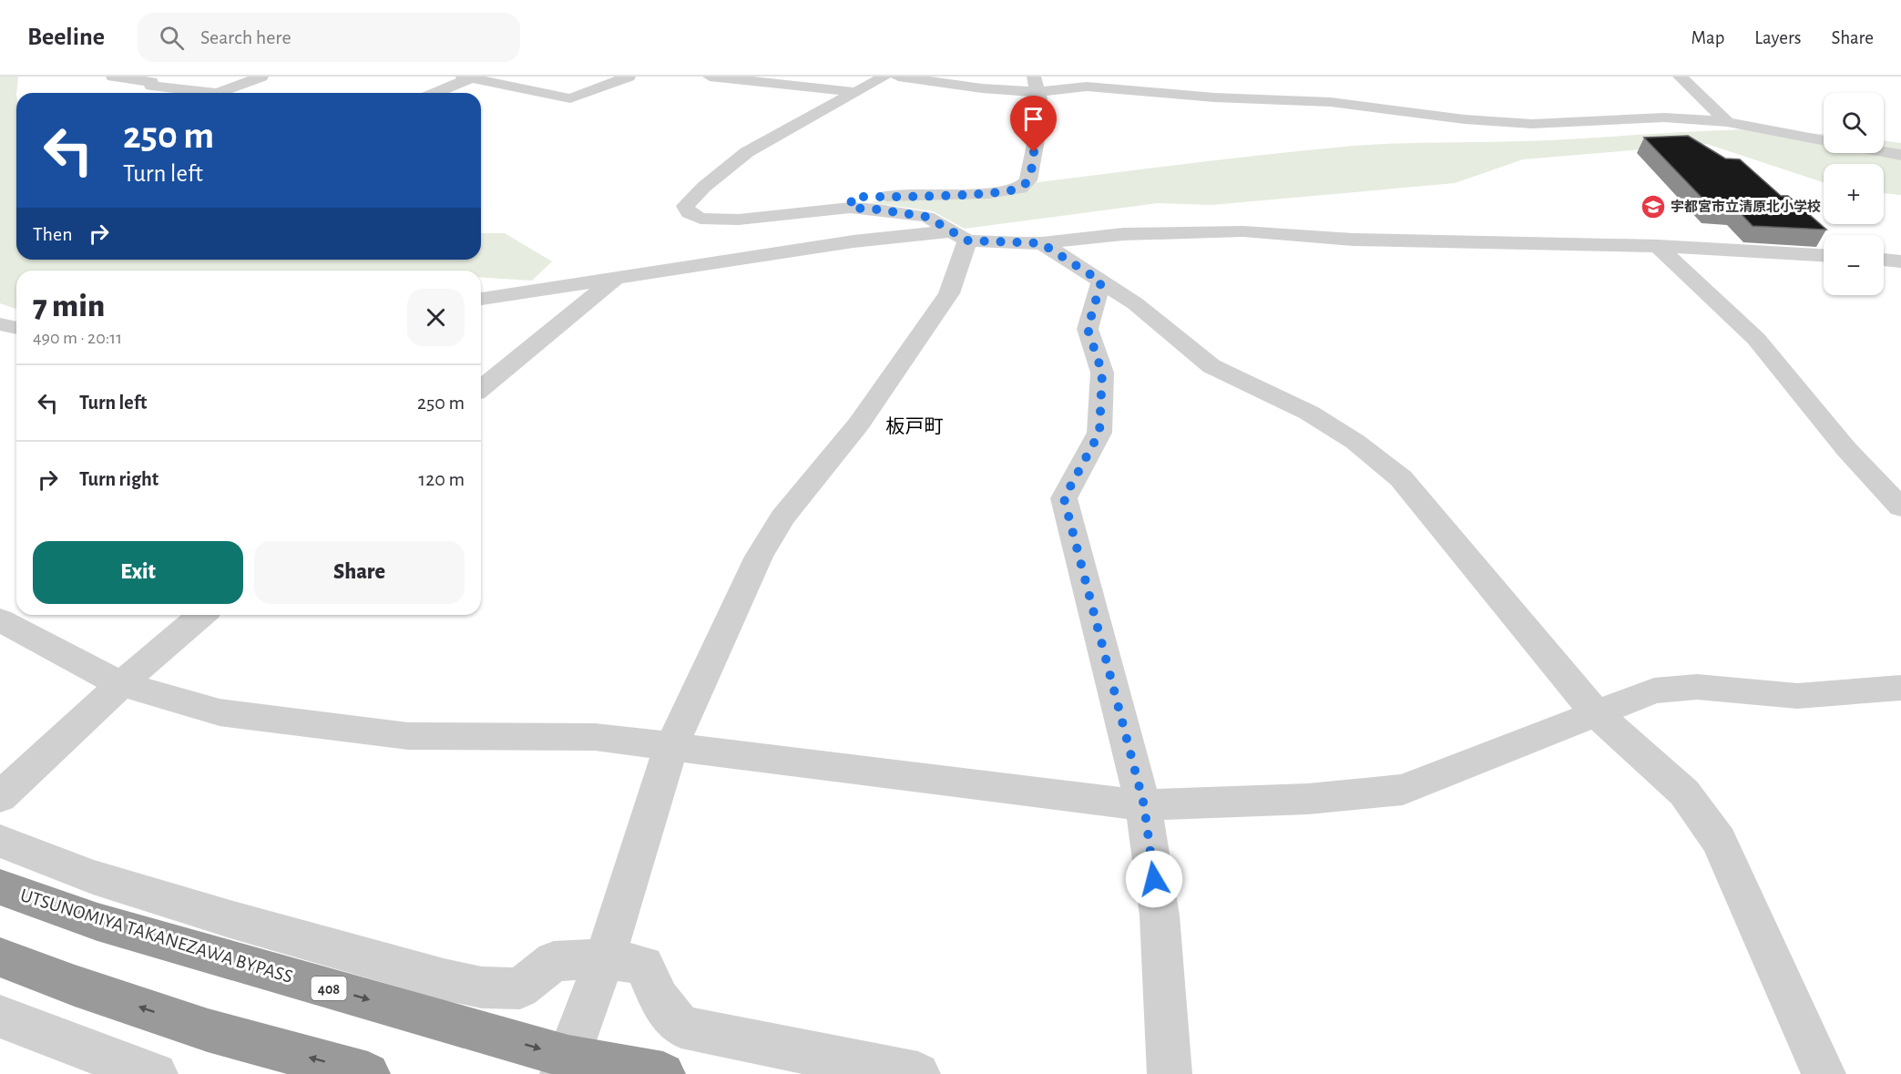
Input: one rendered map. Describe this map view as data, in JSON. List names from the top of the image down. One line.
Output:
{"streets":{"highway":["UTSUNOMIYA TAKANEZAWA BYPASS","408"]},"districts":["板戸町"],"places":{"school or university":["宇都宮市立清原北小学校"]},"page":{"header":"Beeline","search":"Search here","nav":["Map","Layers","Share"],"map_buttons":["+","−"],"turn":["250 m","Turn left"],"then":"Then","heading":["7 min","490 m · 20:11"],"list":[{"name":"Turn left","value":"250 m"},{"name":"Turn right","value":"120 m"}],"buttons":["Exit","Share"]}}
